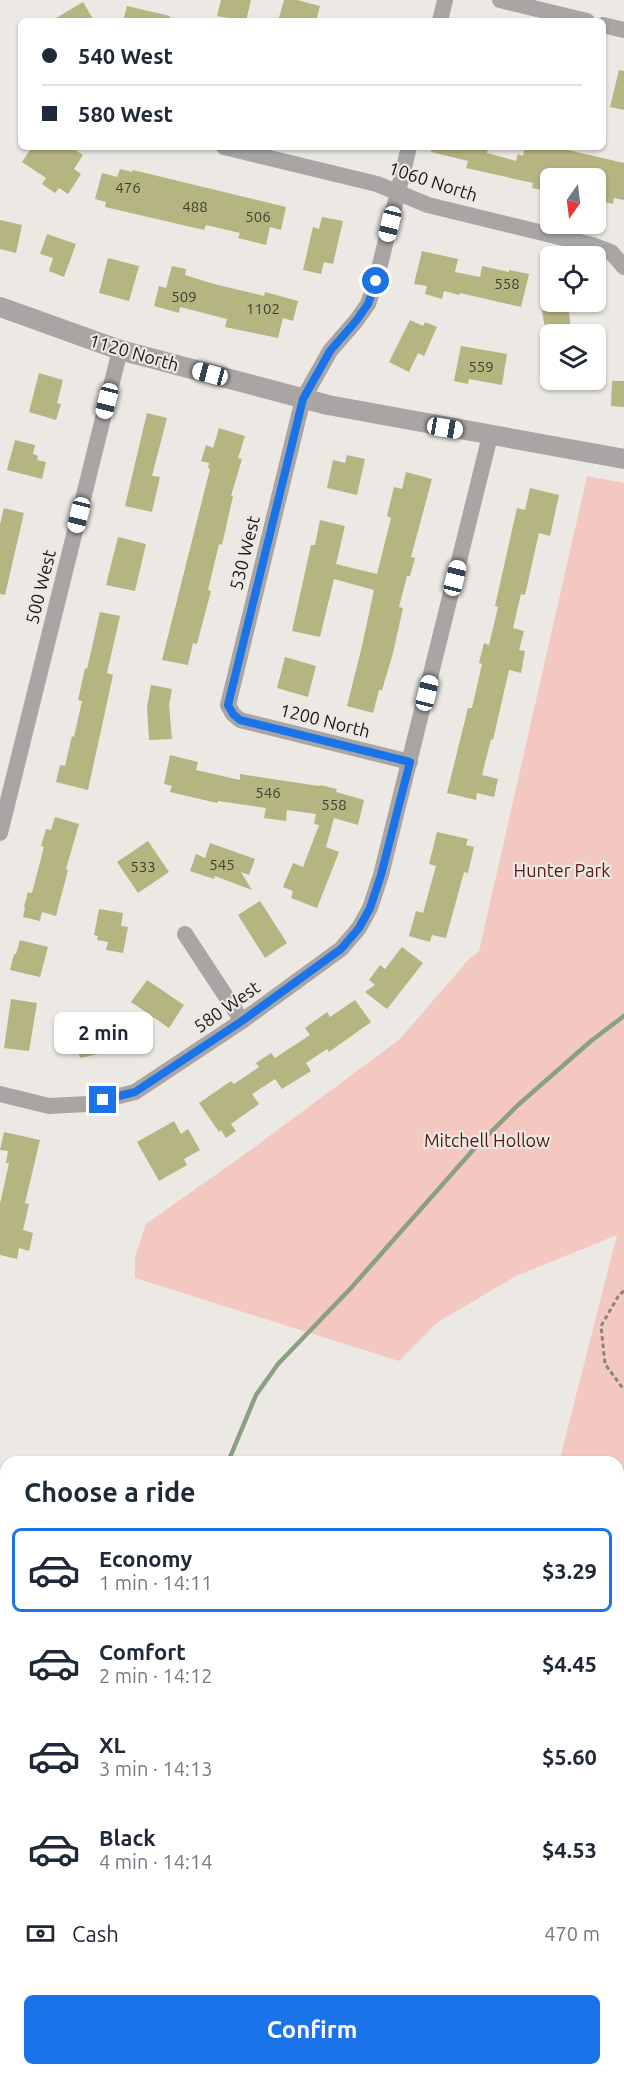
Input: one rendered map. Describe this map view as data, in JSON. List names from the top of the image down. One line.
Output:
{"streets":{"street":["1060 North","1120 North","530 West","500 West","1200 North","580 West"]},"crossings":[["1060 North","530 West"],["1120 North","530 West"],["1120 North","500 West"],["1120 North","580 West"],["530 West","1200 North"],["1200 North","580 West"]],"parks":["Hunter Park","Mitchell Hollow"],"house_numbers":["476","488","506","558","509","1102","559","546","558","545","533"],"north":"bottom","page":{"banner":["540 West","580 West"],"bubble":"2 min","heading":"Choose a ride","list":[{"name":"Economy","note":"1 min · 14:11","value":"$3.29"},{"name":"Comfort","note":"2 min · 14:12","value":"$4.45"},{"name":"XL","note":"3 min · 14:13","value":"$5.60"},{"name":"Black","note":"4 min · 14:14","value":"$4.53"}],"pay":["Cash","470 m"],"buttons":"Confirm"}}
